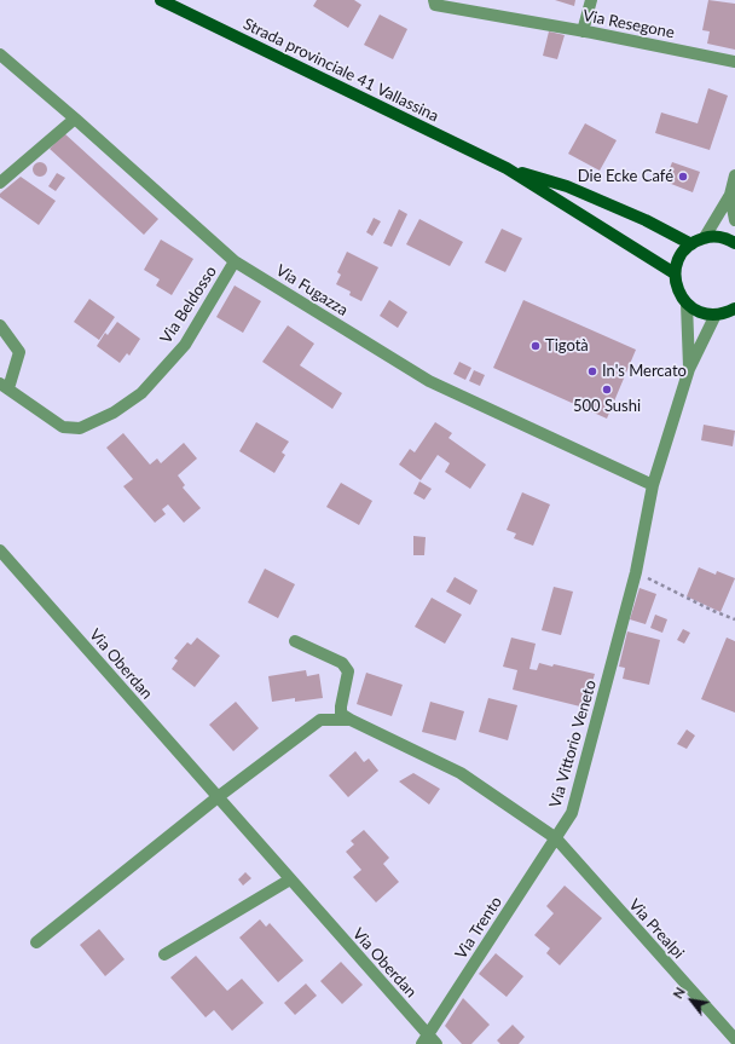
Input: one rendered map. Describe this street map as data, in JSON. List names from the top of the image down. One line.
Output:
{"streets":{"main road":["Strada provinciale 41 Vallassina"],"street":["Via Resegone","Via Fugazza","Via Beldosso","Via Oberdan","Via Vittorio Veneto","Via Trento","Via Prealpi"]},"crossings":[["Via Fugazza","Via Beldosso"],["Via Fugazza","Via Vittorio Veneto"],["Via Oberdan","Via Trento"],["Via Vittorio Veneto","Via Trento"],["Via Vittorio Veneto","Via Prealpi"],["Via Trento","Via Prealpi"]],"places":["Die Ecke Café","Tigotà","In's Mercato","500 Sushi"],"north":"top left"}
